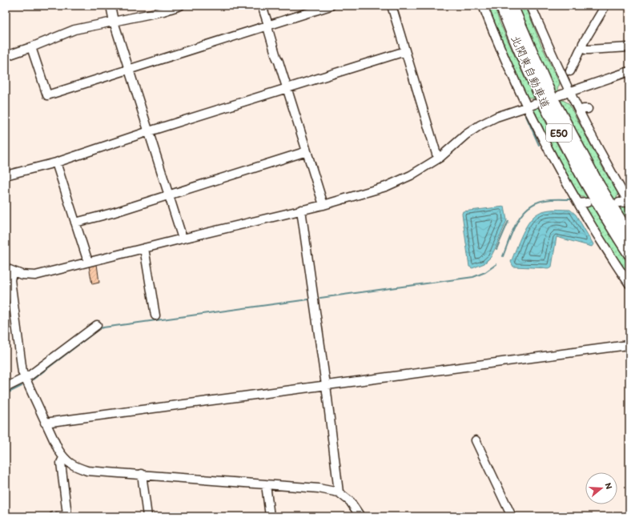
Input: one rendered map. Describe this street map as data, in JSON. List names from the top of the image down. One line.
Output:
{"streets":{"highway":["北関東自動車道","E50"]},"north":"right"}
